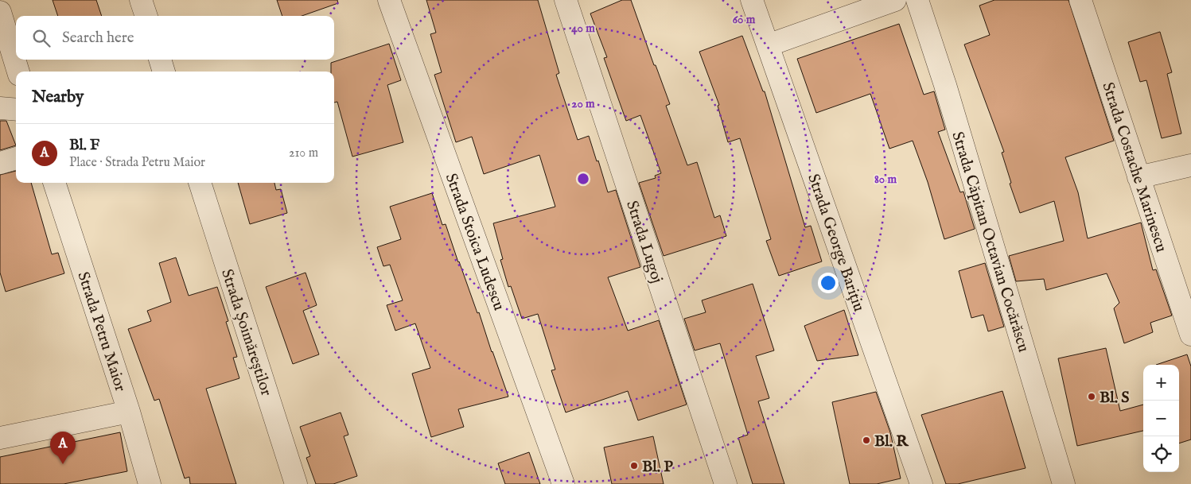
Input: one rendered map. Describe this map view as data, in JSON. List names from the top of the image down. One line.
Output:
{"streets":{"street":["Strada Costache Marinescu","Strada Stoica Ludescu","Strada Lugoj","Strada Căpitan Octavian Cocărăscu","Strada George Barițiu","Strada Petru Maior","Strada Șoimăreștilor"]},"places":["Bl. S","Bl. R","Bl. P"],"page":{"search":"Search here","heading":"Nearby","list":[{"mark":"A","name":"Bl. F","note":"Place · Strada Petru Maior","value":"210 m"}],"map_buttons":["+","−"],"pins":"A"},"rings":["60 m","40 m","20 m","80 m"]}
